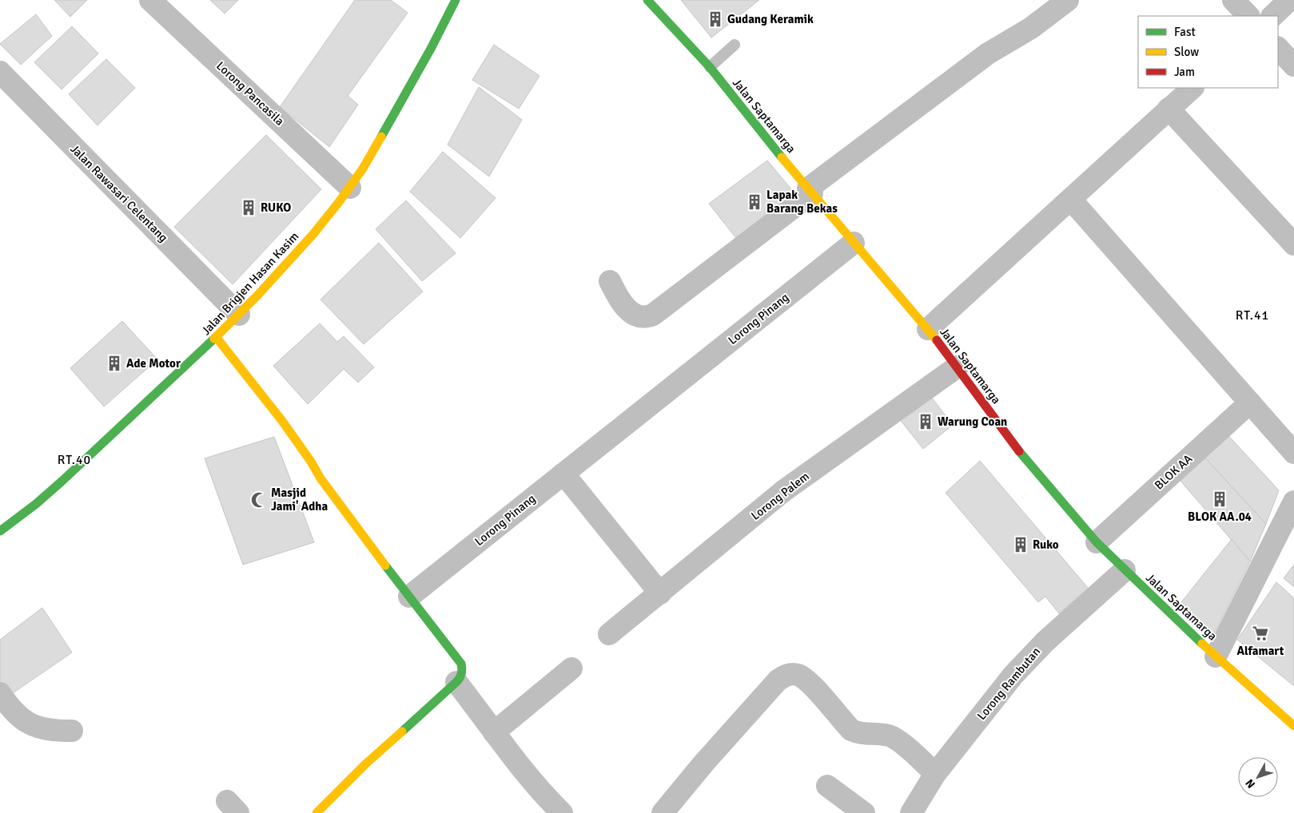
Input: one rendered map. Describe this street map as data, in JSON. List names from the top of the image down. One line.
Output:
{"streets":{"street":["Lorong Pancasila","Jalan Saptamarga","Jalan Rawasari Celentang","Jalan Brigjen Hasan Kasim","Lorong Pinang","BLOK AA","Lorong Palem","Lorong Rambutan"]},"crossings":[["Lorong Pancasila","Jalan Brigjen Hasan Kasim"],["Jalan Saptamarga","Lorong Pinang"],["Jalan Saptamarga","BLOK AA"],["Jalan Saptamarga","Lorong Palem"],["Jalan Saptamarga","Lorong Rambutan"],["Jalan Rawasari Celentang","Jalan Brigjen Hasan Kasim"]],"districts":["RT.41","RT.40"],"places":{"building":["Gudang Keramik","Lapak Barang Bekas","RUKO","Ade Motor","Warung Coan","BLOK AA.04","Ruko"],"mosque":["Masjid Jami' Adha"],"supermarket":["Alfamart"]},"legend":["Fast","Slow","Jam"],"north":"bottom left"}
